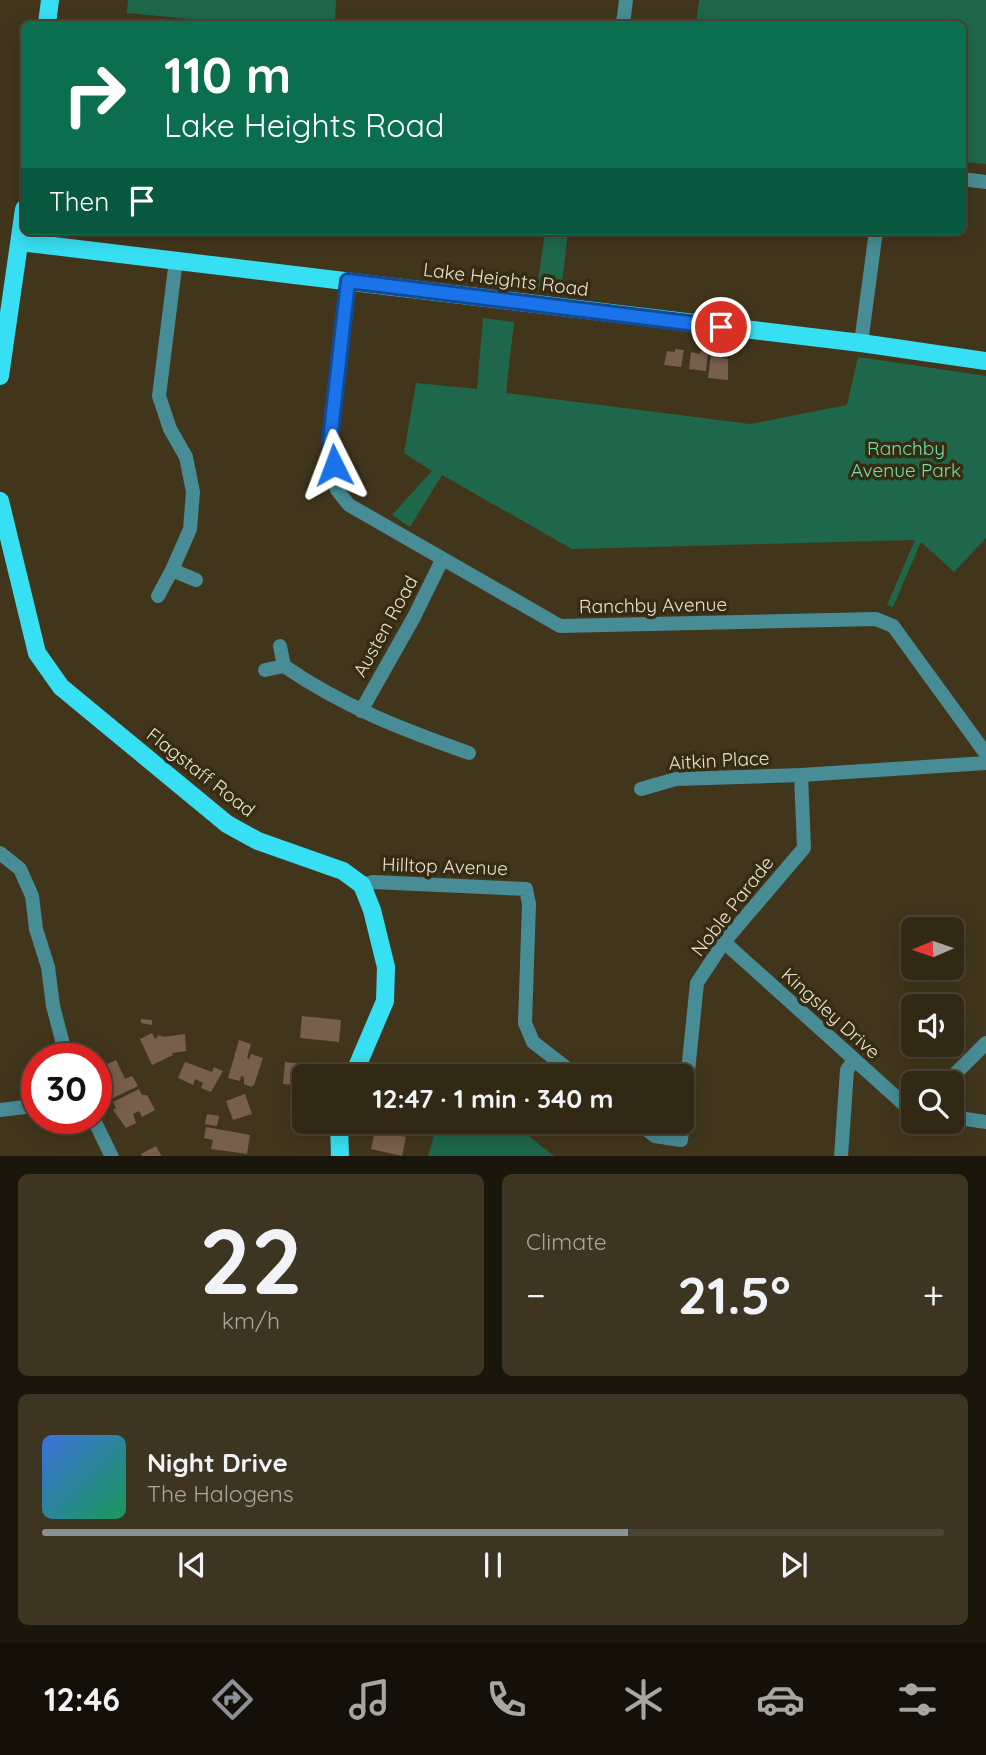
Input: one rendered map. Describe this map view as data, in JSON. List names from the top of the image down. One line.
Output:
{"streets":{"main road":["Lake Heights Road","Flagstaff Road"],"street":["Ranchby Avenue","Austen Road","Aitkin Place","Hilltop Avenue","Noble Parade","Kingsley Drive"]},"crossings":[["Lake Heights Road","Ranchby Avenue"],["Ranchby Avenue","Austen Road"],["Aitkin Place","Noble Parade"],["Flagstaff Road","Hilltop Avenue"],["Noble Parade","Kingsley Drive"]],"parks":["Ranchby Avenue Park"],"north":"left","page":{"turn":["110 m","Lake Heights Road"],"then":"Then","limit":"30","trip":"12:47 · 1 min · 340 m","tile":[["22","km/h"],"Climate"],"heat":["−","21.5°","+"],"song":["Night Drive","The Halogens"],"tabs":"12:46"}}
